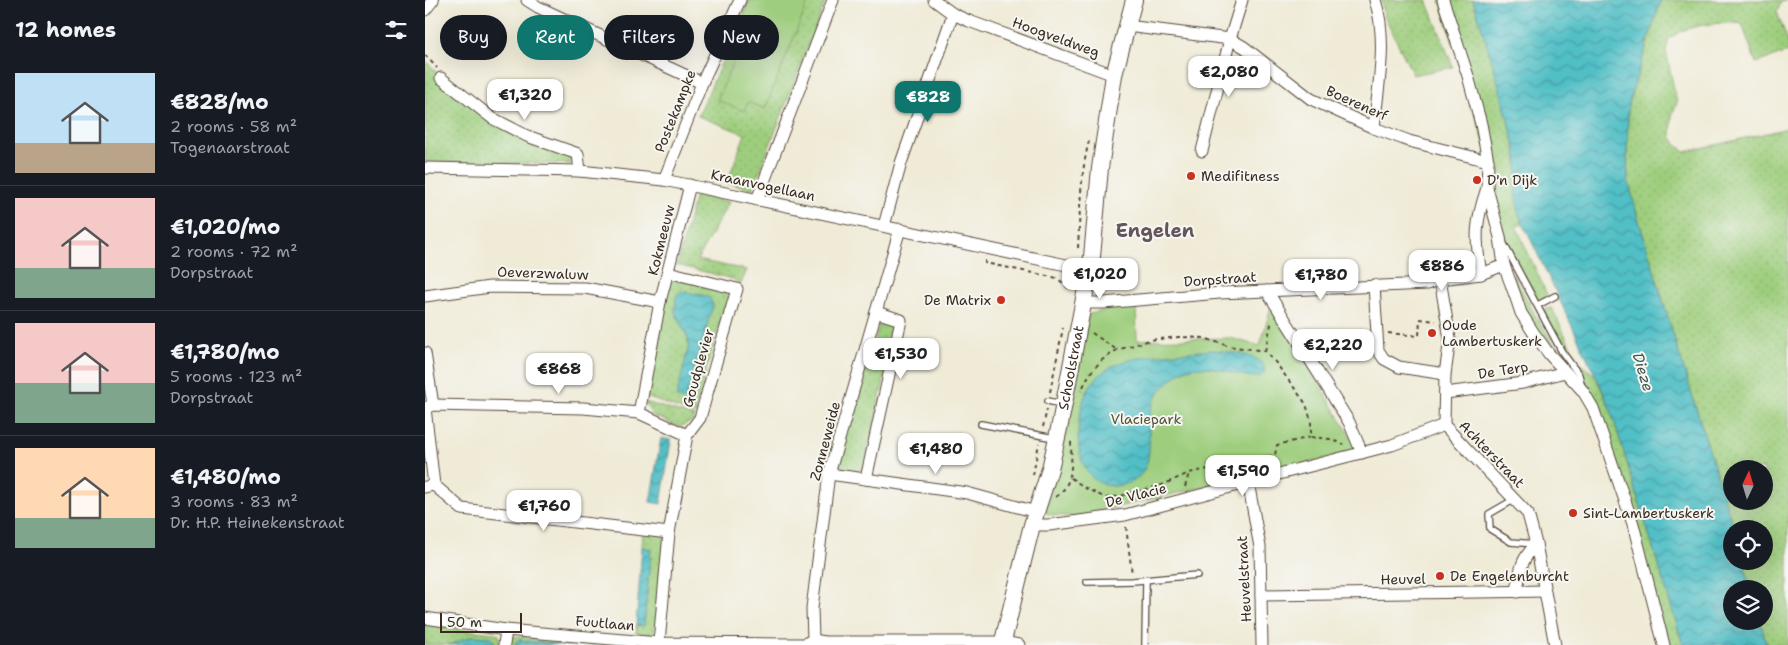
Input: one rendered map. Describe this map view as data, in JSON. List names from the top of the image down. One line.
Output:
{"streets":{"street":["Hoogveldweg","Boerenerf","Postekampke","Kraanvogellaan","Kokmeeuw","Oeverzwaluw","Dorpstraat","Schoolstraat","Goudplevier","De Terp","Zonneweide","Achterstraat","De Vlacie","Heuvelstraat","Heuvel","Fuutlaan"]},"crossings":[["Hoogveldweg","Schoolstraat"],["Boerenerf","Schoolstraat"],["Postekampke","Kraanvogellaan"],["Kraanvogellaan","Kokmeeuw"],["Kraanvogellaan","Schoolstraat"],["Kraanvogellaan","Zonneweide"],["Kokmeeuw","Oeverzwaluw"],["Kokmeeuw","Goudplevier"],["Dorpstraat","Schoolstraat"],["Dorpstraat","Achterstraat"],["Schoolstraat","De Vlacie"],["Schoolstraat","Fuutlaan"],["Goudplevier","Fuutlaan"],["De Terp","Achterstraat"],["Zonneweide","De Vlacie"],["Zonneweide","Fuutlaan"],["Achterstraat","De Vlacie"],["Achterstraat","Heuvel"],["De Vlacie","Heuvelstraat"],["Heuvelstraat","Heuvel"]],"districts":["Engelen"],"water":["Dieze"],"parks":["Vlaciepark"],"places":["Medifitness","D'n Dijk","De Matrix","Oude Lambertuskerk","Sint-Lambertuskerk","De Engelenburcht"],"scale_bar":"50 m","north":"top","page":{"heading":"12 homes","chip":["Buy","Rent","Filters","New"],"price":["€2,080","€1,320","€828","€886","€1,020","€1,780","€2,220","€1,530","€868","€1,480","€1,590","€1,760"],"list":[{"name":"€828/mo","note":"2 rooms · 58 m² · Togenaarstraat"},{"name":"€1,020/mo","note":"2 rooms · 72 m² · Dorpstraat"},{"name":"€1,780/mo","note":"5 rooms · 123 m² · Dorpstraat"},{"name":"€1,480/mo","note":"3 rooms · 83 m² · Dr. H.P. Heinekenstraat"}],"scale":"50 m"}}
